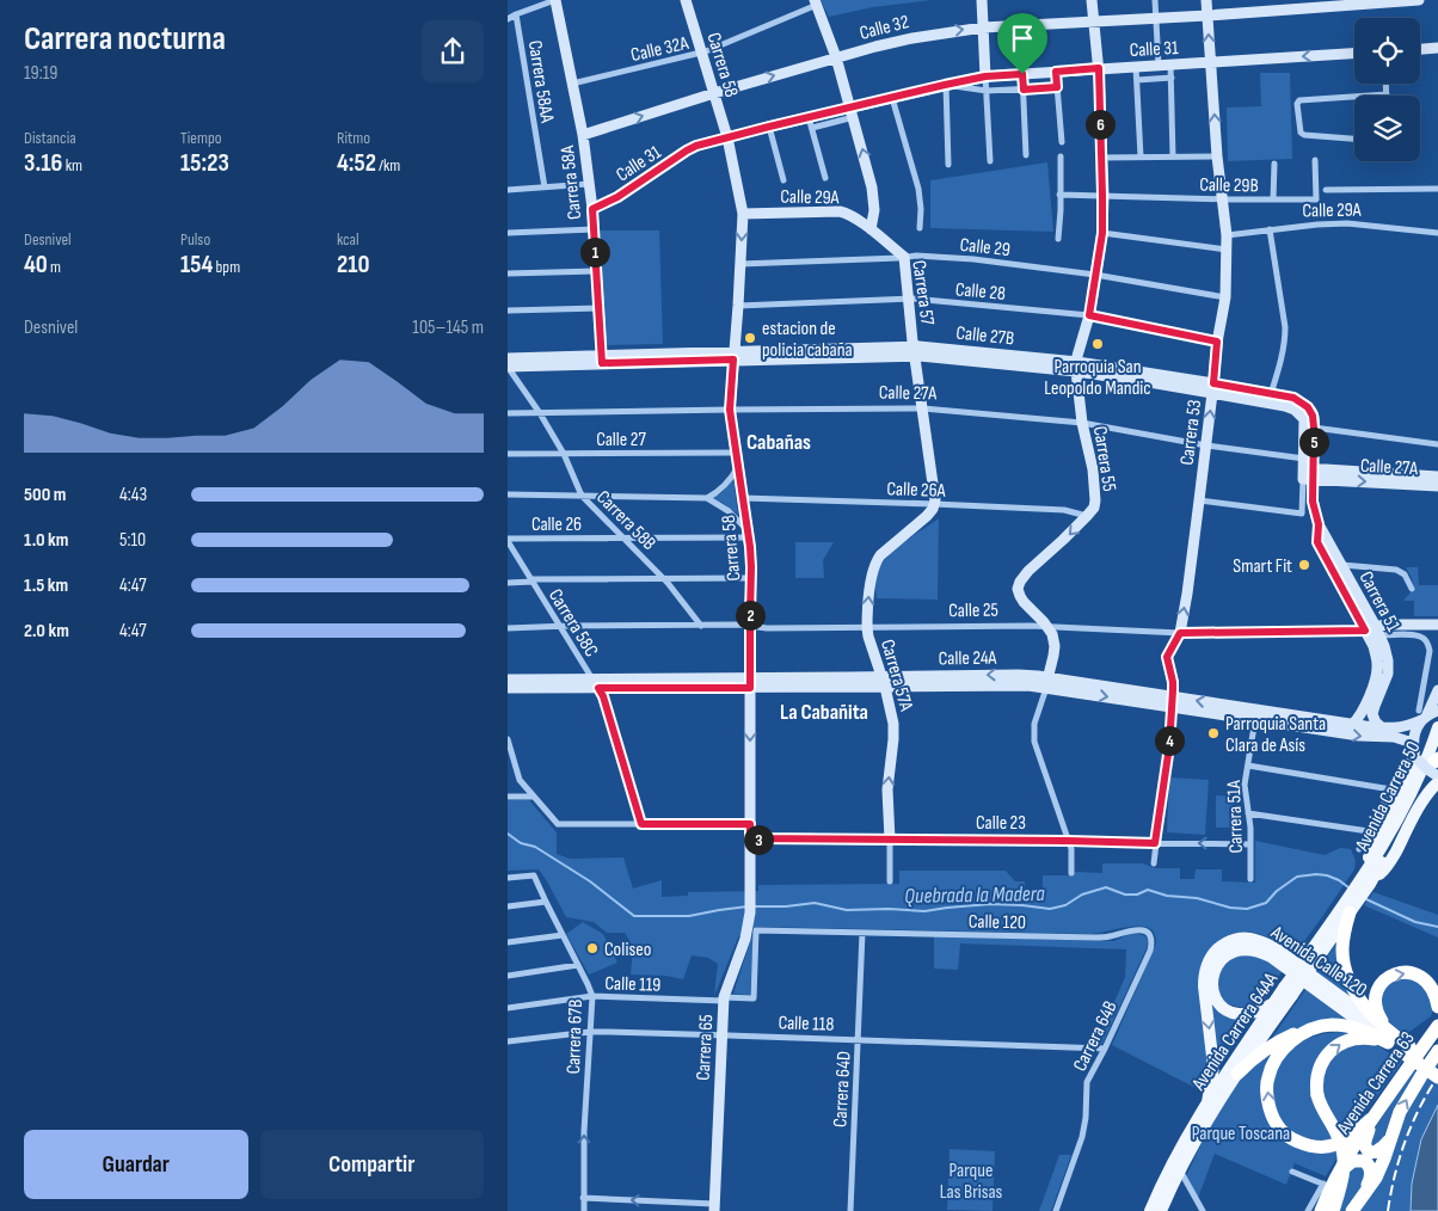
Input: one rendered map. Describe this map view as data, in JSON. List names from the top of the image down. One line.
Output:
{"streets":{"highway":["Avenida Calle 120","Avenida Carrera 63"],"main road":["Calle 32","Calle 31","Carrera 58","Carrera 58A","Calle 29A","Carrera 57","Calle 27B","Calle 27A","Carrera 53","Carrera 55","Carrera 51","Calle 25","Calle 24A","Carrera 57A","Avenida Carrera 50","Calle 23","Avenida Carrera 64AA","Carrera 65"],"street":["Calle 32A","Carrera 58AA","Calle 29B","Calle 29","Calle 28","Calle 27","Calle 26A","Carrera 58B","Calle 26","Carrera 58C","Carrera 51A","Calle 120","Calle 119","Calle 118","Carrera 64B","Carrera 67B","Carrera 64D"]},"crossings":[["Calle 32","Carrera 58"],["Calle 32","Carrera 58A"],["Calle 32","Carrera 53"],["Calle 32","Carrera 55"],["Calle 32A","Carrera 58"],["Calle 32A","Carrera 58A"],["Calle 31","Carrera 58"],["Calle 31","Carrera 58AA"],["Calle 31","Carrera 58A"],["Calle 31","Carrera 53"],["Calle 31","Carrera 55"],["Carrera 58","Calle 29A"],["Carrera 58","Calle 29"],["Carrera 58","Calle 28"],["Carrera 58","Calle 27B"],["Carrera 58","Calle 27A"],["Carrera 58","Calle 27"],["Carrera 58","Calle 26A"],["Carrera 58","Calle 26"],["Carrera 58","Calle 25"],["Carrera 58","Calle 24A"],["Carrera 58","Calle 23"],["Carrera 58","Carrera 65"],["Carrera 58A","Calle 27B"],["Calle 29B","Carrera 53"],["Calle 29B","Carrera 55"],["Calle 29A","Carrera 57"],["Calle 29A","Carrera 53"],["Calle 29","Carrera 57"],["Calle 29","Carrera 53"],["Calle 29","Carrera 55"],["Calle 28","Carrera 57"],["Calle 28","Carrera 53"],["Calle 28","Carrera 55"],["Carrera 57","Calle 27B"],["Carrera 57","Calle 27A"],["Carrera 57","Calle 26A"],["Carrera 57","Carrera 57A"],["Calle 27B","Carrera 53"],["Calle 27B","Carrera 55"],["Calle 27B","Carrera 58B"],["Calle 27B","Carrera 51"],["Calle 27A","Carrera 53"],["Calle 27A","Carrera 55"],["Calle 27A","Carrera 58B"],["Calle 27A","Carrera 51"],["Carrera 53","Carrera 51"],["Carrera 53","Calle 25"],["Carrera 53","Calle 24A"],["Carrera 53","Calle 23"],["Calle 27","Carrera 58B"],["Carrera 55","Calle 26A"],["Carrera 55","Calle 25"],["Calle 26A","Carrera 57A"],["Carrera 58B","Calle 26"],["Carrera 58B","Calle 25"],["Calle 26","Carrera 58C"],["Carrera 51","Calle 25"],["Carrera 51","Calle 24A"],["Calle 25","Carrera 58C"],["Calle 25","Calle 24A"],["Calle 25","Carrera 57A"],["Carrera 58C","Calle 24A"],["Calle 24A","Carrera 57A"],["Calle 24A","Carrera 51A"],["Carrera 57A","Calle 23"],["Avenida Carrera 50","Avenida Carrera 64AA"],["Carrera 51A","Calle 23"],["Calle 120","Calle 119"],["Calle 120","Carrera 64B"],["Calle 120","Carrera 64D"],["Avenida Calle 120","Avenida Carrera 64AA"],["Avenida Calle 120","Avenida Carrera 63"],["Calle 119","Carrera 67B"],["Calle 119","Carrera 65"],["Calle 118","Carrera 64B"],["Calle 118","Carrera 67B"],["Calle 118","Carrera 65"],["Calle 118","Carrera 64D"]],"one_way":["Calle 32","Carrera 53","Carrera 57A","Carrera 67B"],"districts":["Cabañas","La Cabañita"],"water":["Quebrada la Madera"],"parks":["Parque Toscana","Parque Las Brisas"],"places":["estacion de policia cabaña","Parroquia San Leopoldo Mandic","Smart Fit","Parroquia Santa Clara de Asís","Coliseo"],"page":{"heading":["Carrera nocturna","19:19"],"stats":[["Distancia","3.16 km"],["Tiempo","15:23"],["Ritmo","4:52 /km"],["Desnivel","40 m"],["Pulso","154 bpm"],["kcal","210"]],"pins":["6","1","5","2","4","3"],"chart":["Desnivel","105–145 m"],"list":[{"name":"500 m","note":"4:43"},{"name":"1.0 km","note":"5:10"},{"name":"1.5 km","note":"4:47"},{"name":"2.0 km","note":"4:47"}],"buttons":["Guardar","Compartir"]}}
